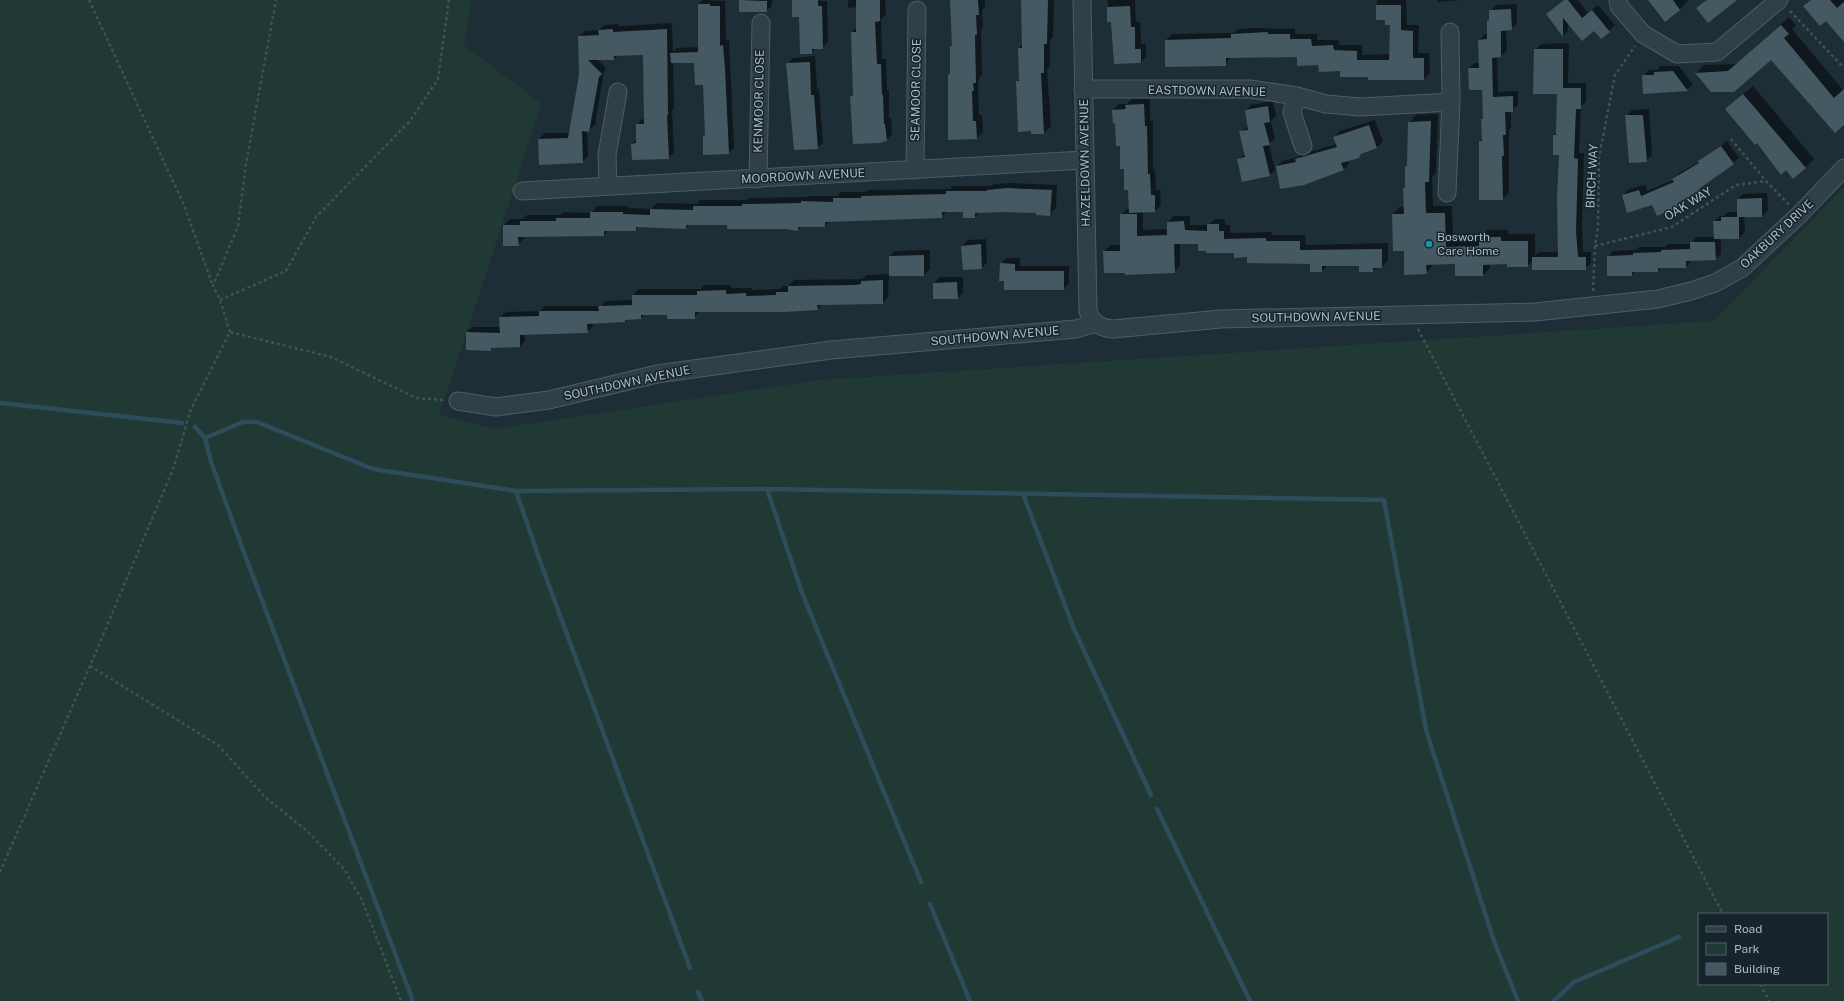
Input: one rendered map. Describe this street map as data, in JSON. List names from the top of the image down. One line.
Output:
{"streets":{"street":["SEAMOOR CLOSE","EASTDOWN AVENUE","KENMOOR CLOSE","HAZELDOWN AVENUE","MOORDOWN AVENUE","OAKBURY DRIVE","SOUTHDOWN AVENUE"],"path":["BIRCH WAY","OAK WAY"]},"crossings":[["SEAMOOR CLOSE","MOORDOWN AVENUE"],["EASTDOWN AVENUE","HAZELDOWN AVENUE"],["KENMOOR CLOSE","MOORDOWN AVENUE"],["HAZELDOWN AVENUE","MOORDOWN AVENUE"],["HAZELDOWN AVENUE","SOUTHDOWN AVENUE"],["BIRCH WAY","OAK WAY"],["BIRCH WAY","OAKBURY DRIVE"],["OAKBURY DRIVE","SOUTHDOWN AVENUE"]],"places":["Bosworth Care Home"],"legend":["Road","Park","Building"]}
